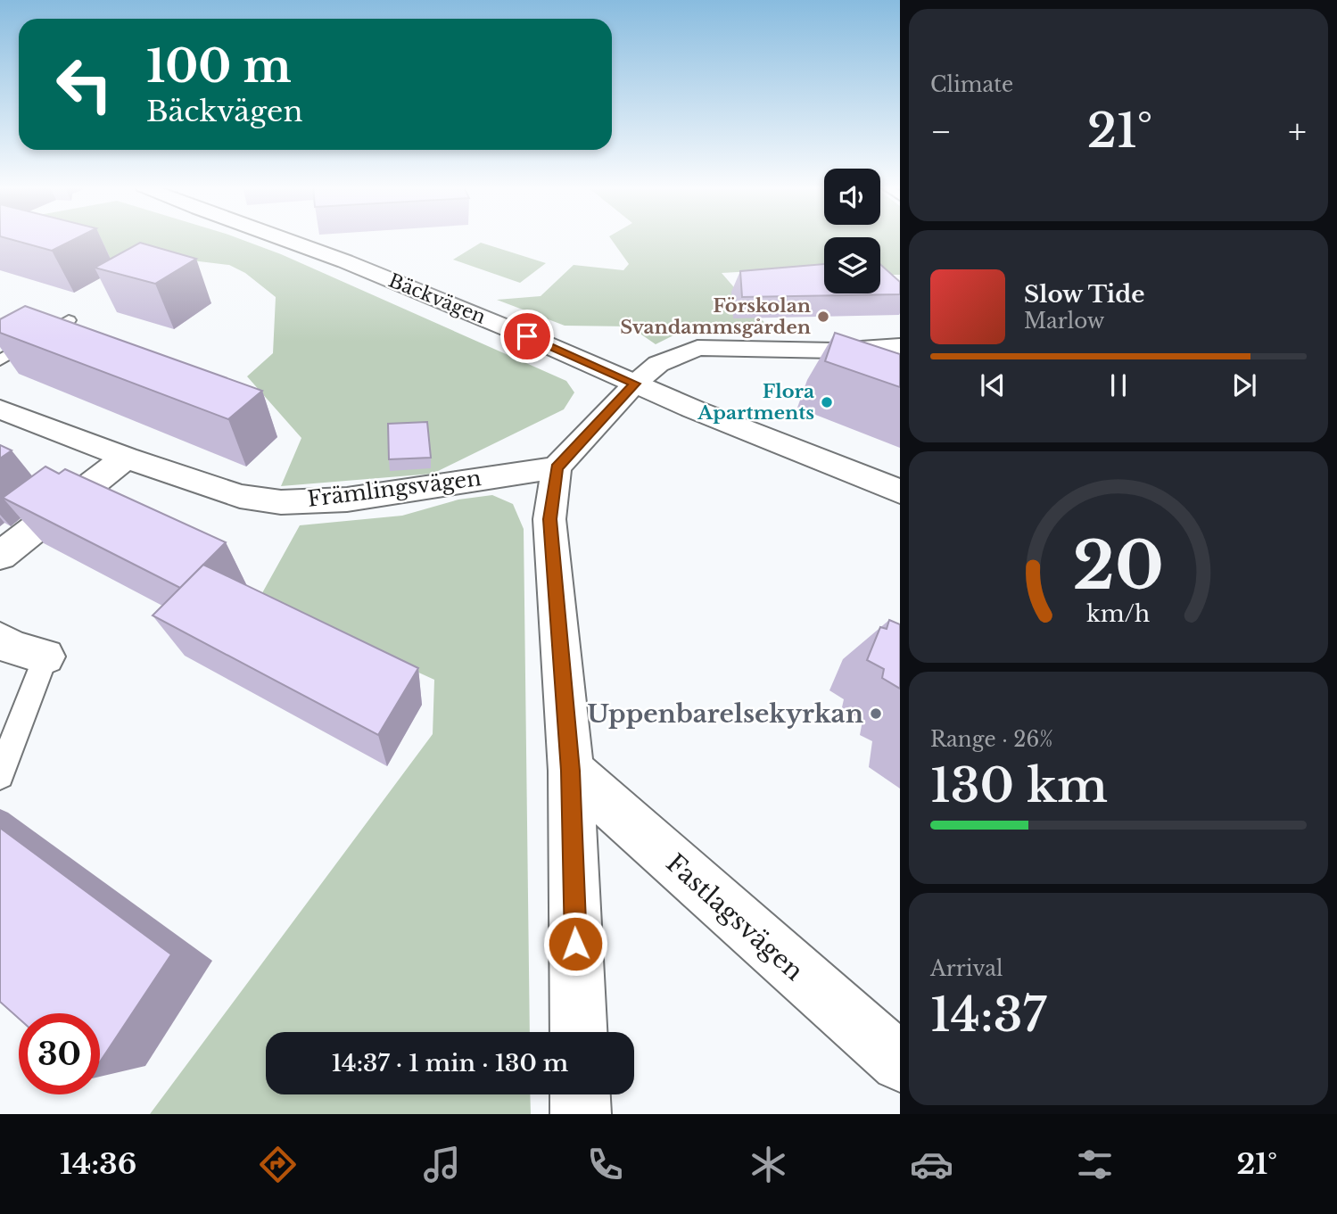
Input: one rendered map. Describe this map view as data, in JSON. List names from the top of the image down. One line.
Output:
{"streets":{"street":["Bäckvägen","Främlingsvägen","Fastlagsvägen"]},"places":["Förskolan Svandammsgården","Flora Apartments","Uppenbarelsekyrkan"],"page":{"tile":["Climate",["Range · 26%","130 km"],["Arrival","14:37"]],"turn":["100 m","Bäckvägen"],"heat":["−","21°","+"],"song":["Slow Tide","Marlow"],"limit":"30","trip":"14:37 · 1 min · 130 m","tabs":["14:36","21°"],"gauge":["20","km/h"]}}
